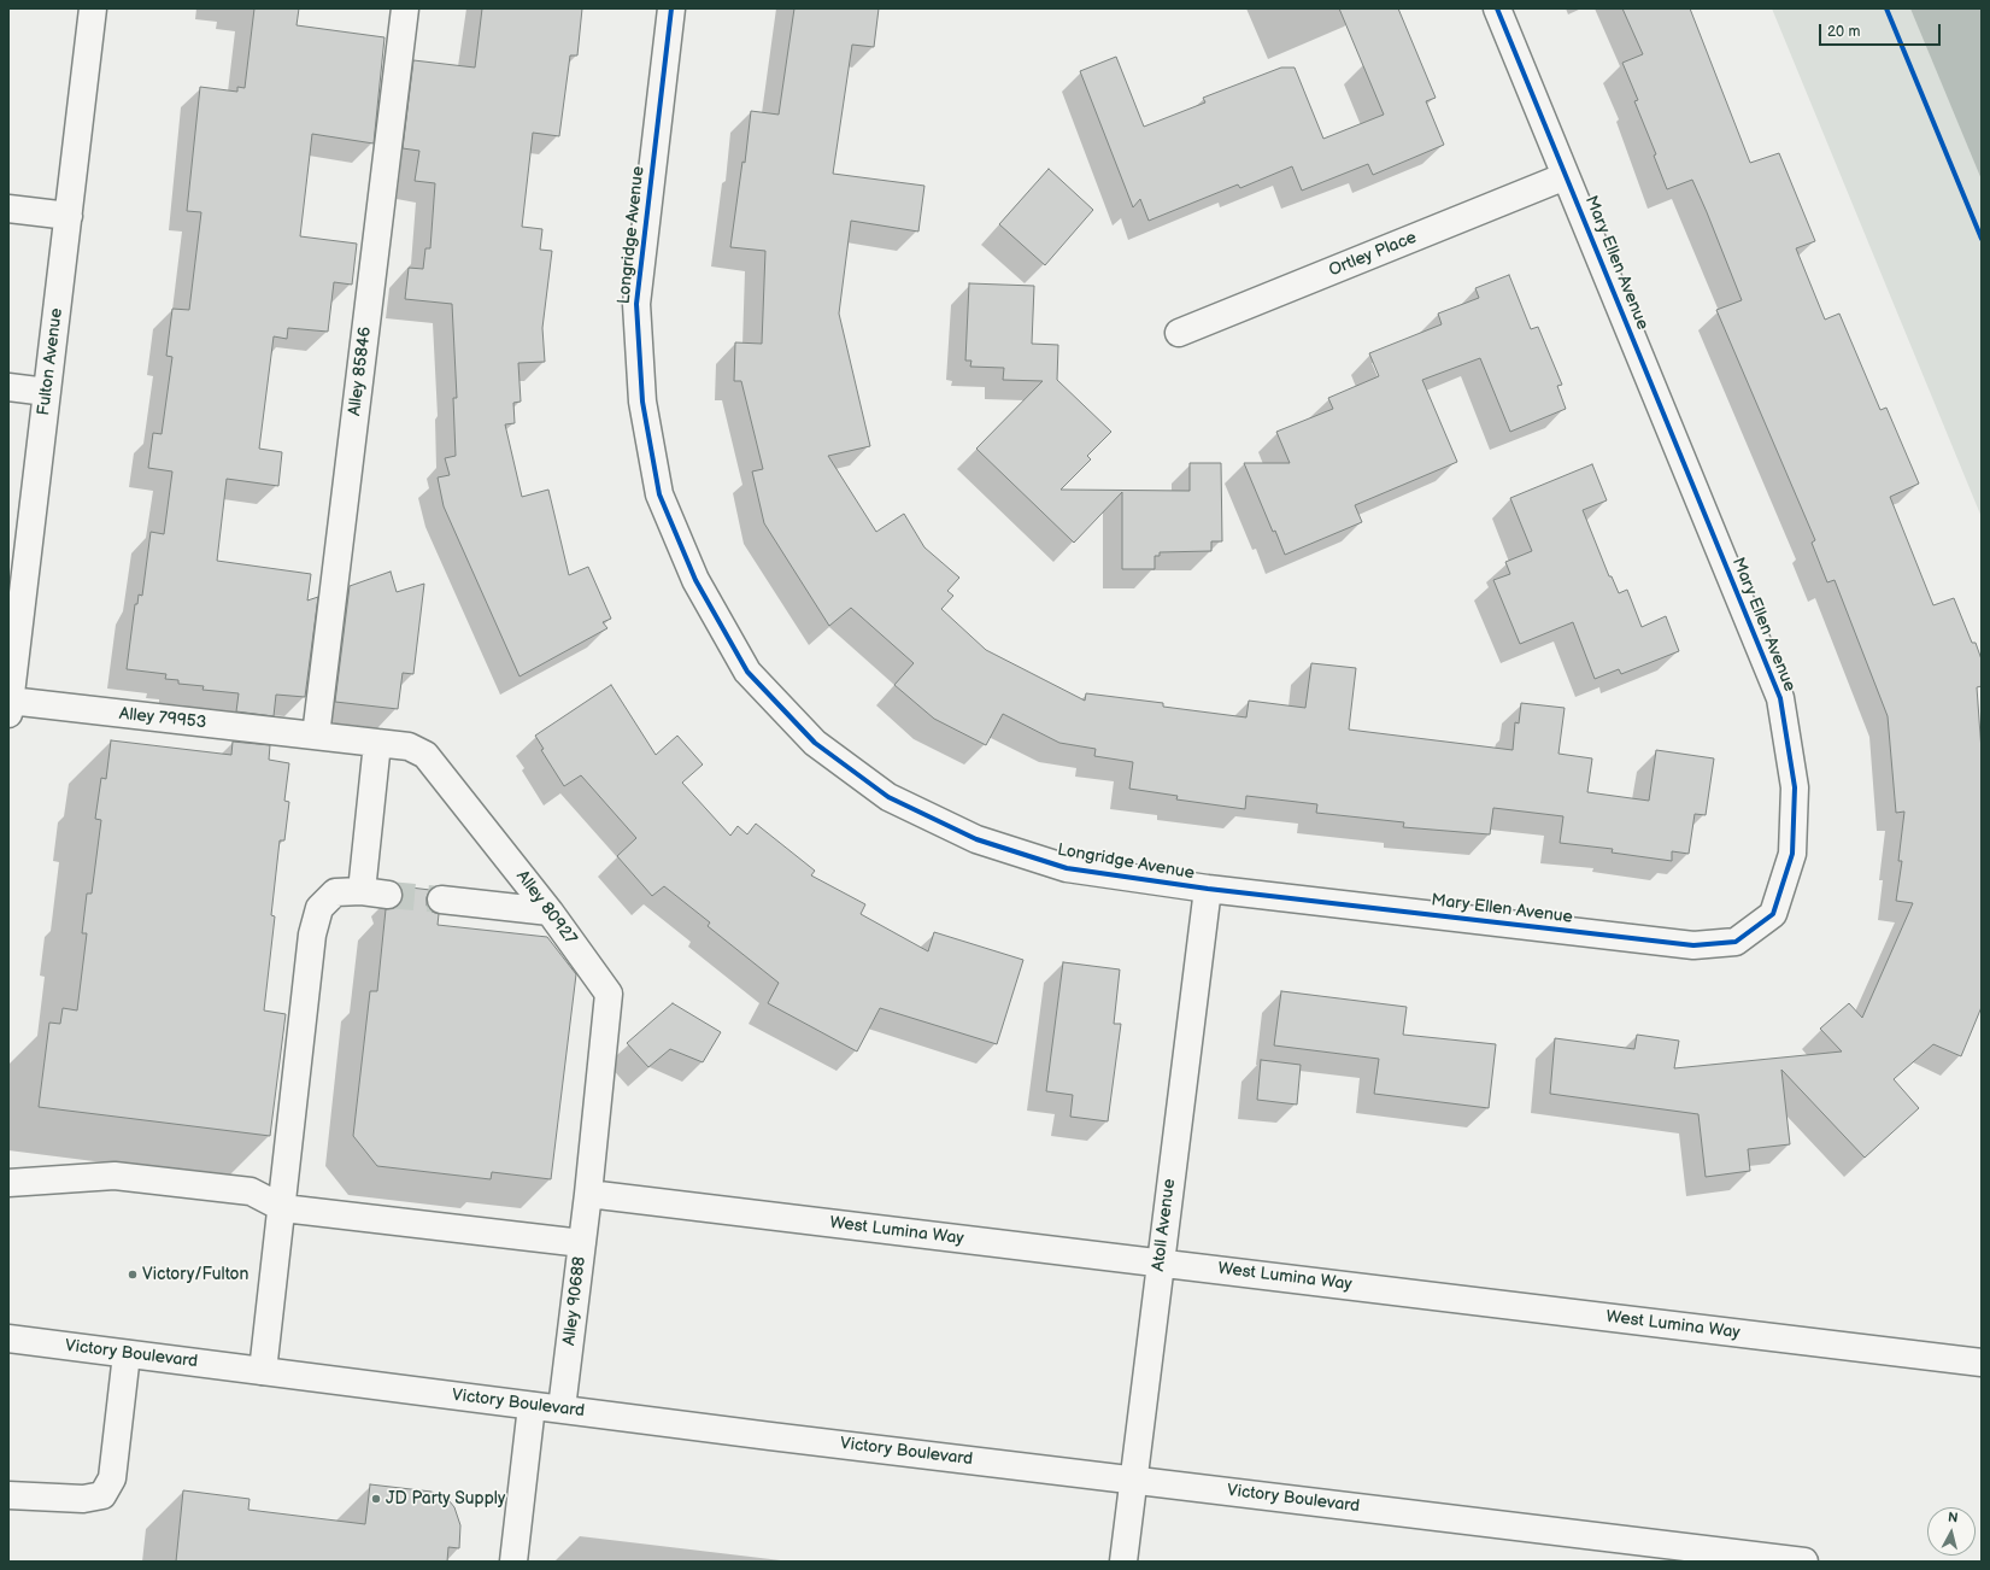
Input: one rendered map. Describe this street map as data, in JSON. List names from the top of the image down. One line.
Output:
{"streets":{"street":["Longridge Avenue","Ortley Place","Mary Ellen Avenue","Fulton Avenue","Alley 85846","Alley 79953","Alley 80927","Atoll Avenue","West Lumina Way","Alley 90688","Victory Boulevard"]},"crossings":[["Longridge Avenue","Mary Ellen Avenue"],["Longridge Avenue","Atoll Avenue"],["Ortley Place","Mary Ellen Avenue"],["Mary Ellen Avenue","Atoll Avenue"],["Fulton Avenue","Alley 79953"],["Alley 85846","Alley 79953"],["Alley 85846","Alley 80927"],["Alley 79953","Alley 80927"],["Alley 80927","West Lumina Way"],["Alley 80927","Alley 90688"],["Atoll Avenue","West Lumina Way"],["Atoll Avenue","Victory Boulevard"],["West Lumina Way","Alley 90688"],["Alley 90688","Victory Boulevard"]],"places":["Victory/Fulton","JD Party Supply"],"scale_bar":"20 m","north":"top"}
